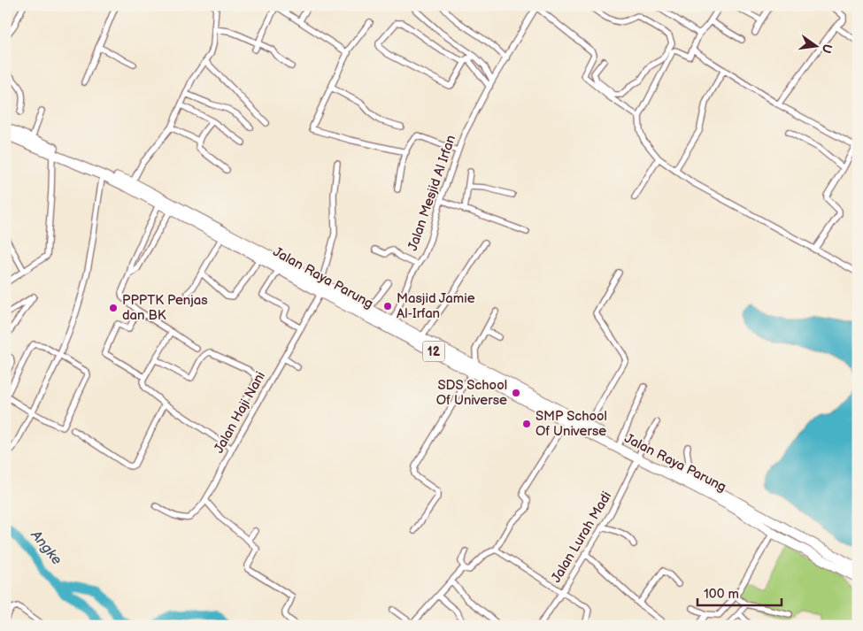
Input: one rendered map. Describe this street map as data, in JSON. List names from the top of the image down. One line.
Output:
{"streets":{"highway":["Jalan Raya Parung","12"],"street":["Jalan Mesjid Al Irfan","Jalan Haji Nani","Jalan Lurah Madi"]},"crossings":[["Jalan Mesjid Al Irfan","Jalan Raya Parung"],["Jalan Raya Parung","Jalan Haji Nani"],["Jalan Raya Parung","Jalan Lurah Madi"]],"water":["Angke"],"places":["Masjid Jamie Al-Irfan","PPPTK Penjas dan BK","SDS School Of Universe","SMP School Of Universe"],"scale_bar":"100 m","north":"right"}
